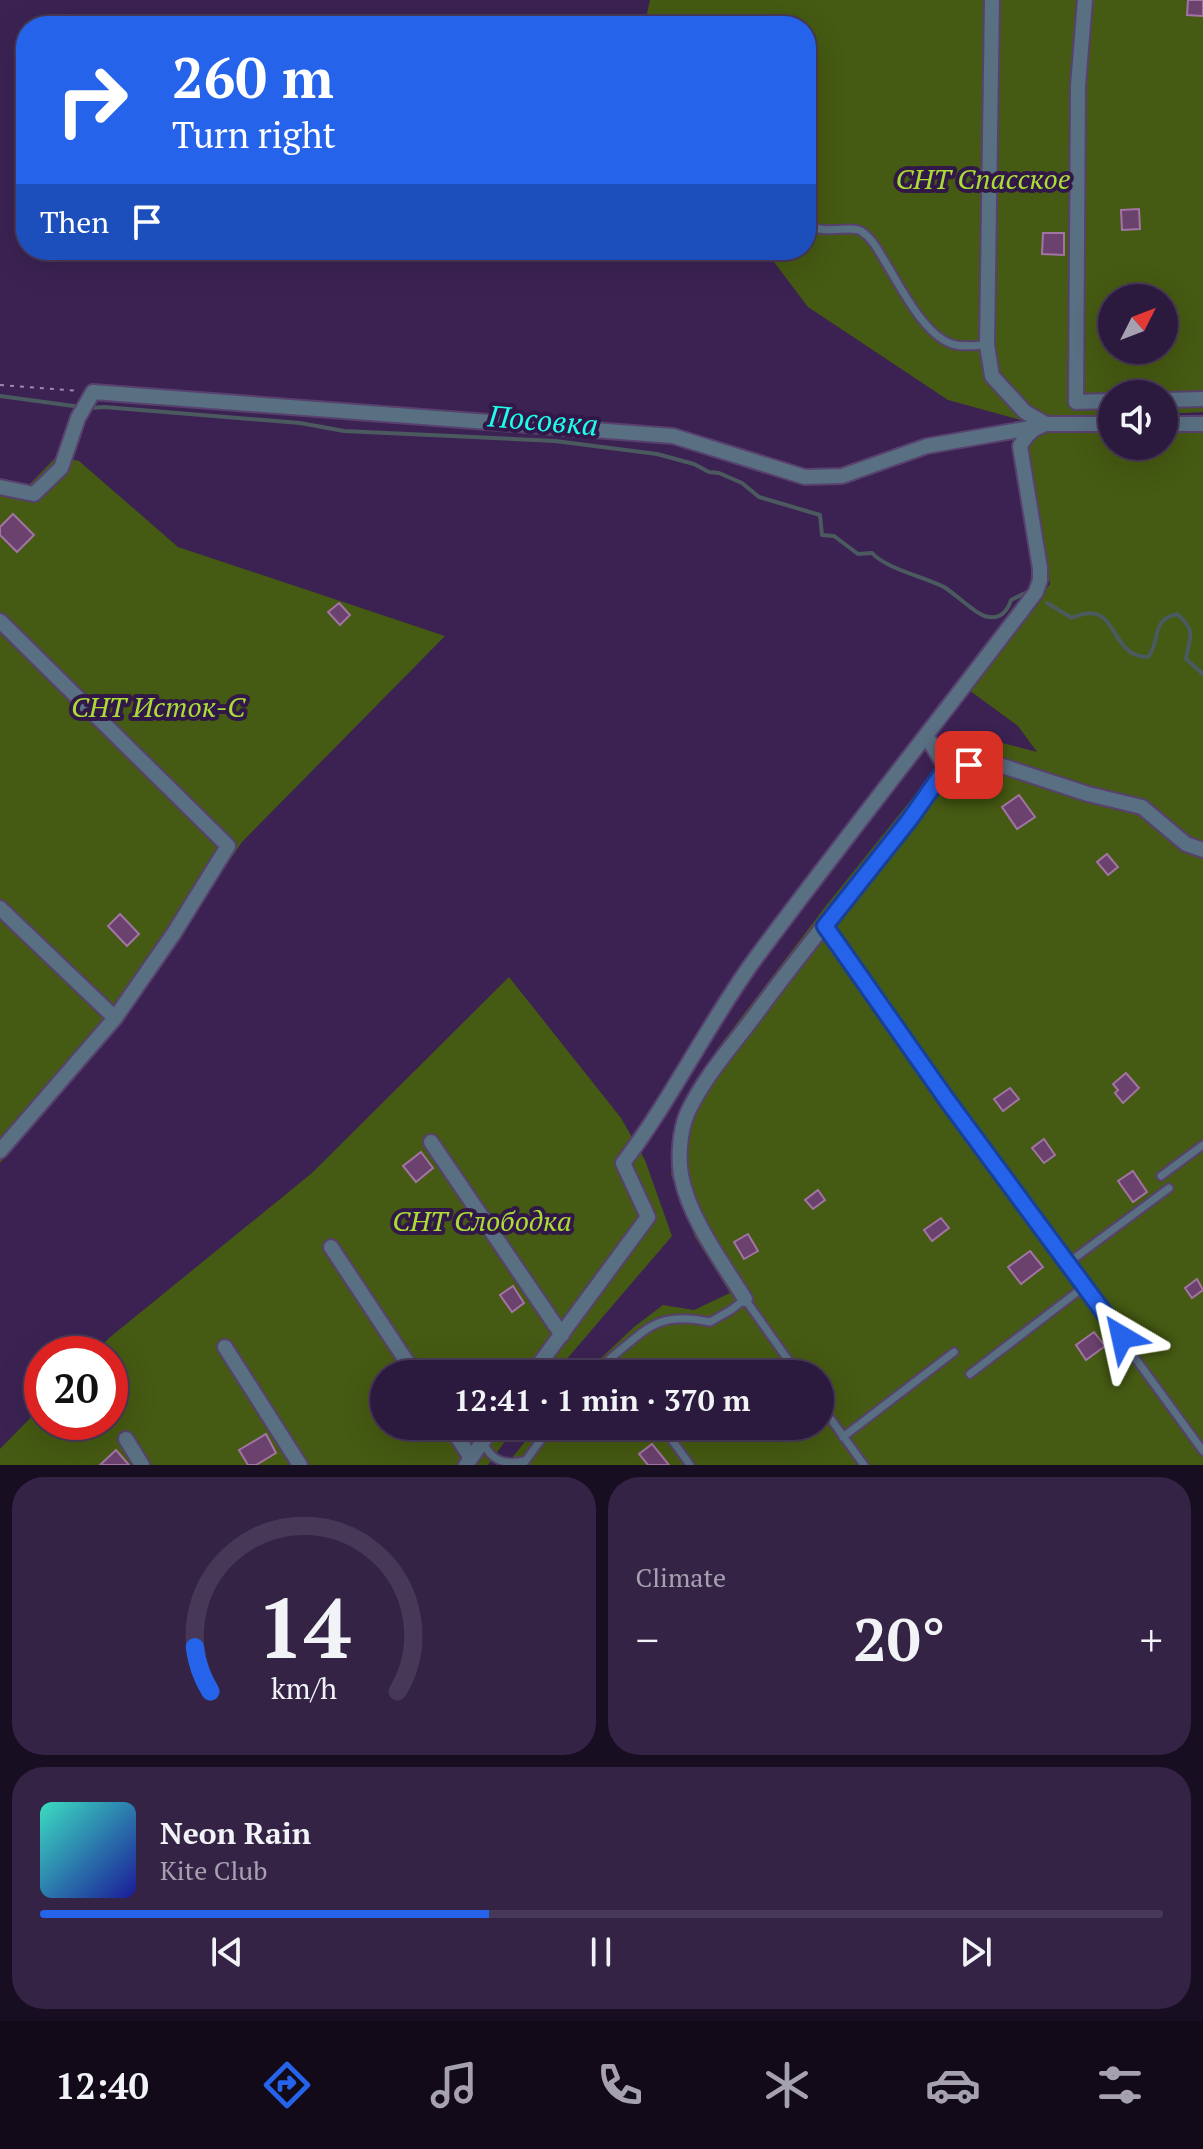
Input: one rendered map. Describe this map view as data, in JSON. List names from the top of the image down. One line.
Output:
{"water":["Посовка"],"parks":["СНТ Спасское","СНТ Исток-С","СНТ Слободка"],"north":"top right","page":{"turn":["260 m","Turn right"],"then":"Then","limit":"20","trip":"12:41 · 1 min · 370 m","tile":"Climate","heat":["−","20°","+"],"song":["Neon Rain","Kite Club"],"tabs":"12:40","gauge":["14","km/h"]}}
